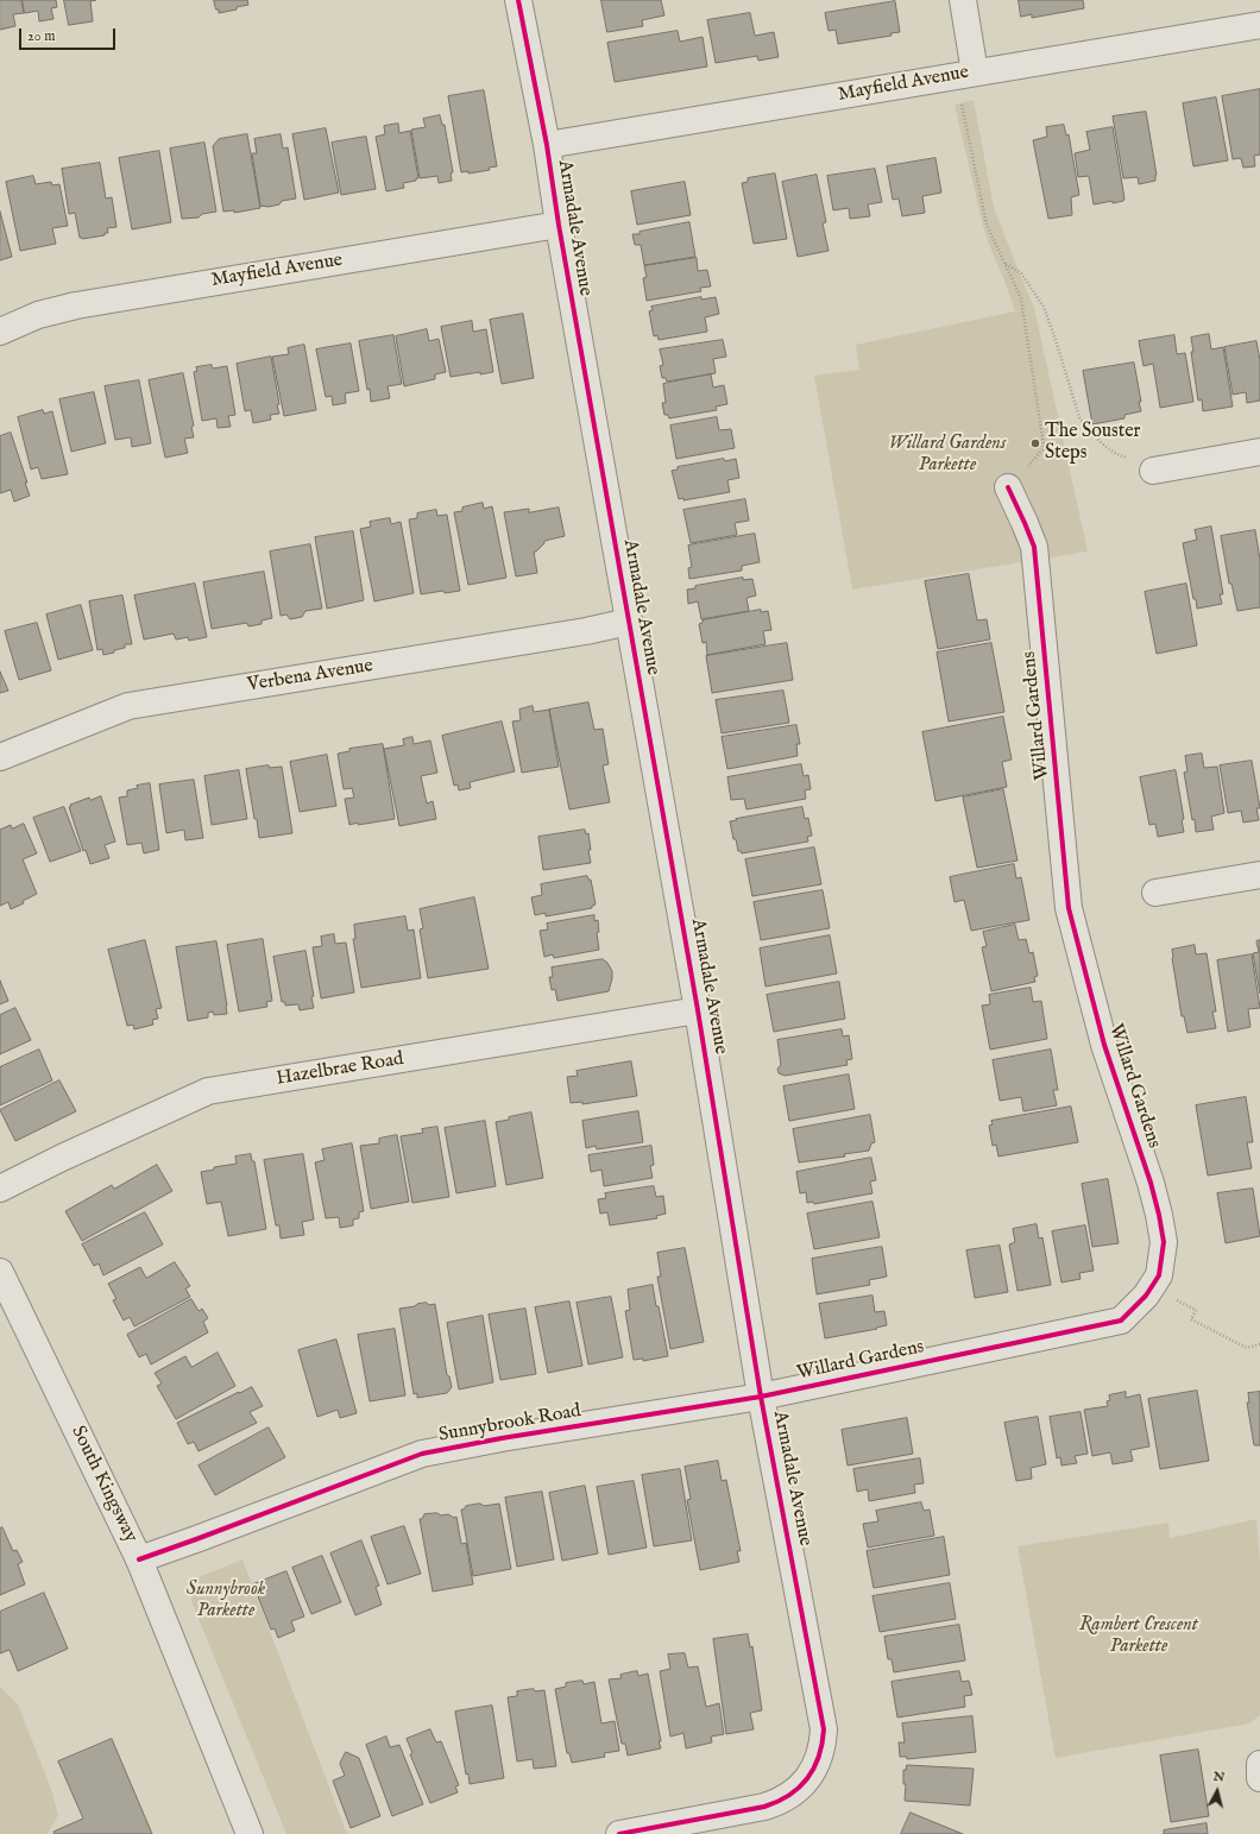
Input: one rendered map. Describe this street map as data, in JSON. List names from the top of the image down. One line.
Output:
{"streets":{"street":["Mayfield Avenue","Armadale Avenue","Verbena Avenue","Willard Gardens","Hazelbrae Road","Sunnybrook Road","South Kingsway"]},"crossings":[["Mayfield Avenue","Armadale Avenue"],["Armadale Avenue","Verbena Avenue"],["Armadale Avenue","Willard Gardens"],["Armadale Avenue","Hazelbrae Road"],["Armadale Avenue","Sunnybrook Road"],["Willard Gardens","Sunnybrook Road"],["Sunnybrook Road","South Kingsway"]],"parks":["Willard Gardens Parkette","Sunnybrook Parkette","Rambert Crescent Parkette"],"places":["The Souster Steps"],"scale_bar":"20 m","north":"top"}
